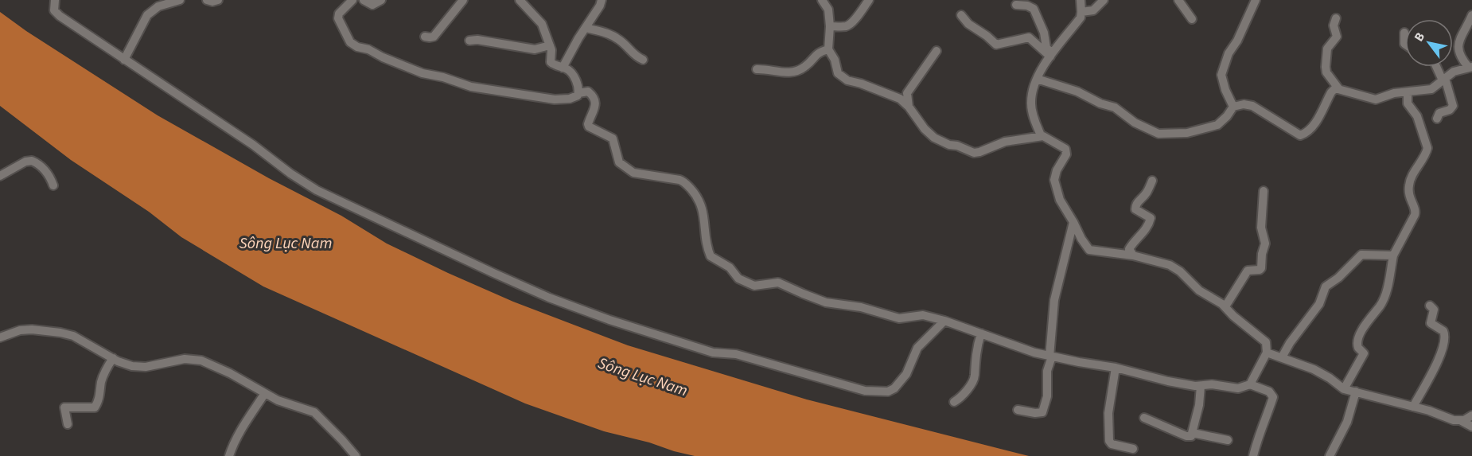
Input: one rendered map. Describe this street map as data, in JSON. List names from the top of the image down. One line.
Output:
{"water":["Sông Lục Nam"],"north":"top left"}
